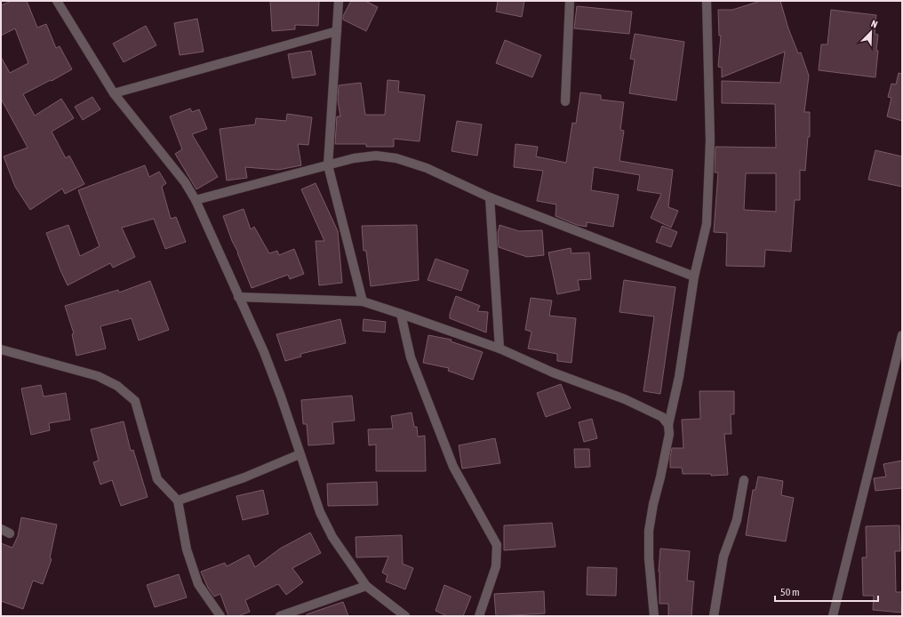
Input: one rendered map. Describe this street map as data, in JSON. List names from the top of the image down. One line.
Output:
{"scale_bar":"50 m","north":"top right"}
